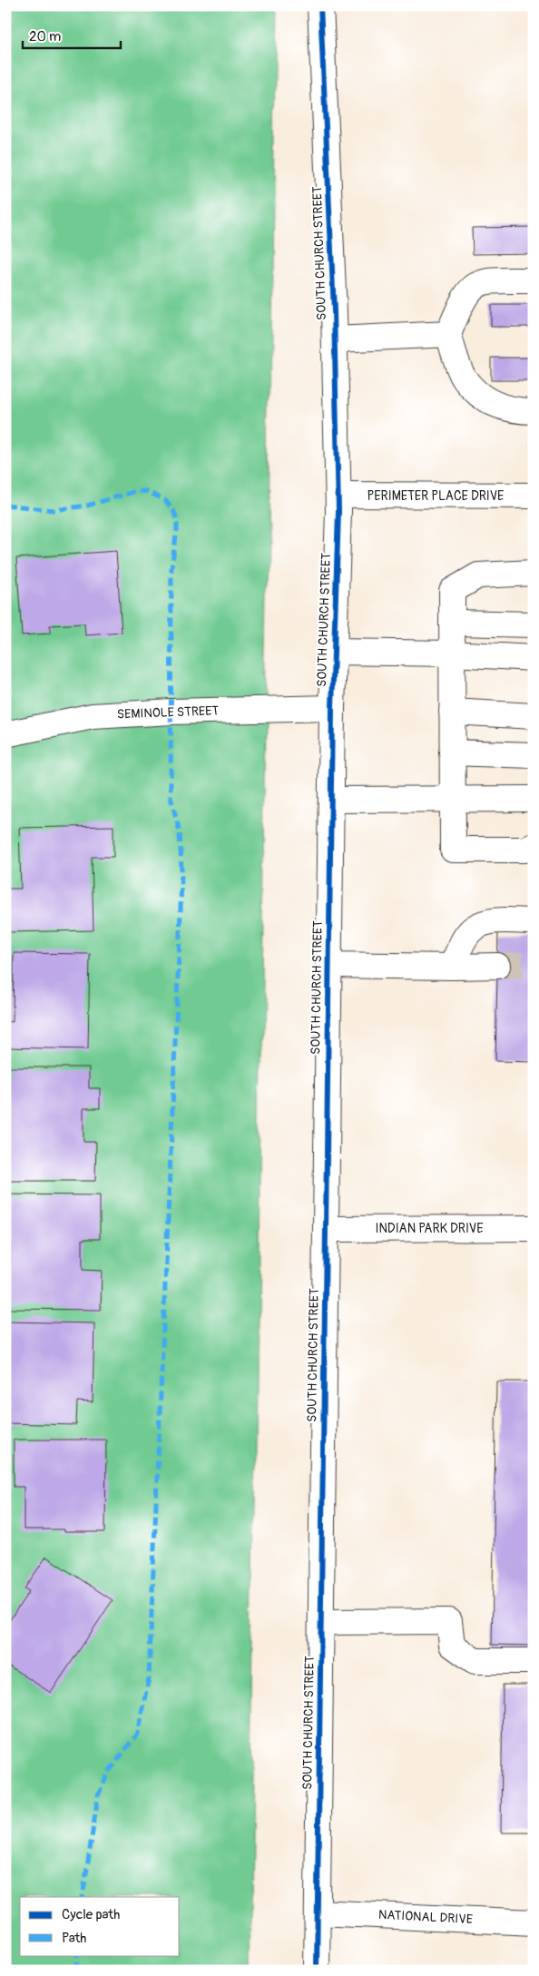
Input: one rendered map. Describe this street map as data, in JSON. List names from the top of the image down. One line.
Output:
{"streets":{"main road":["SOUTH CHURCH STREET","PERIMETER PLACE DRIVE","SEMINOLE STREET","INDIAN PARK DRIVE","NATIONAL DRIVE"]},"crossings":[["SOUTH CHURCH STREET","PERIMETER PLACE DRIVE"],["SOUTH CHURCH STREET","SEMINOLE STREET"],["SOUTH CHURCH STREET","INDIAN PARK DRIVE"],["SOUTH CHURCH STREET","NATIONAL DRIVE"]],"legend":["Cycle path","Path"],"scale_bar":"20 m"}
